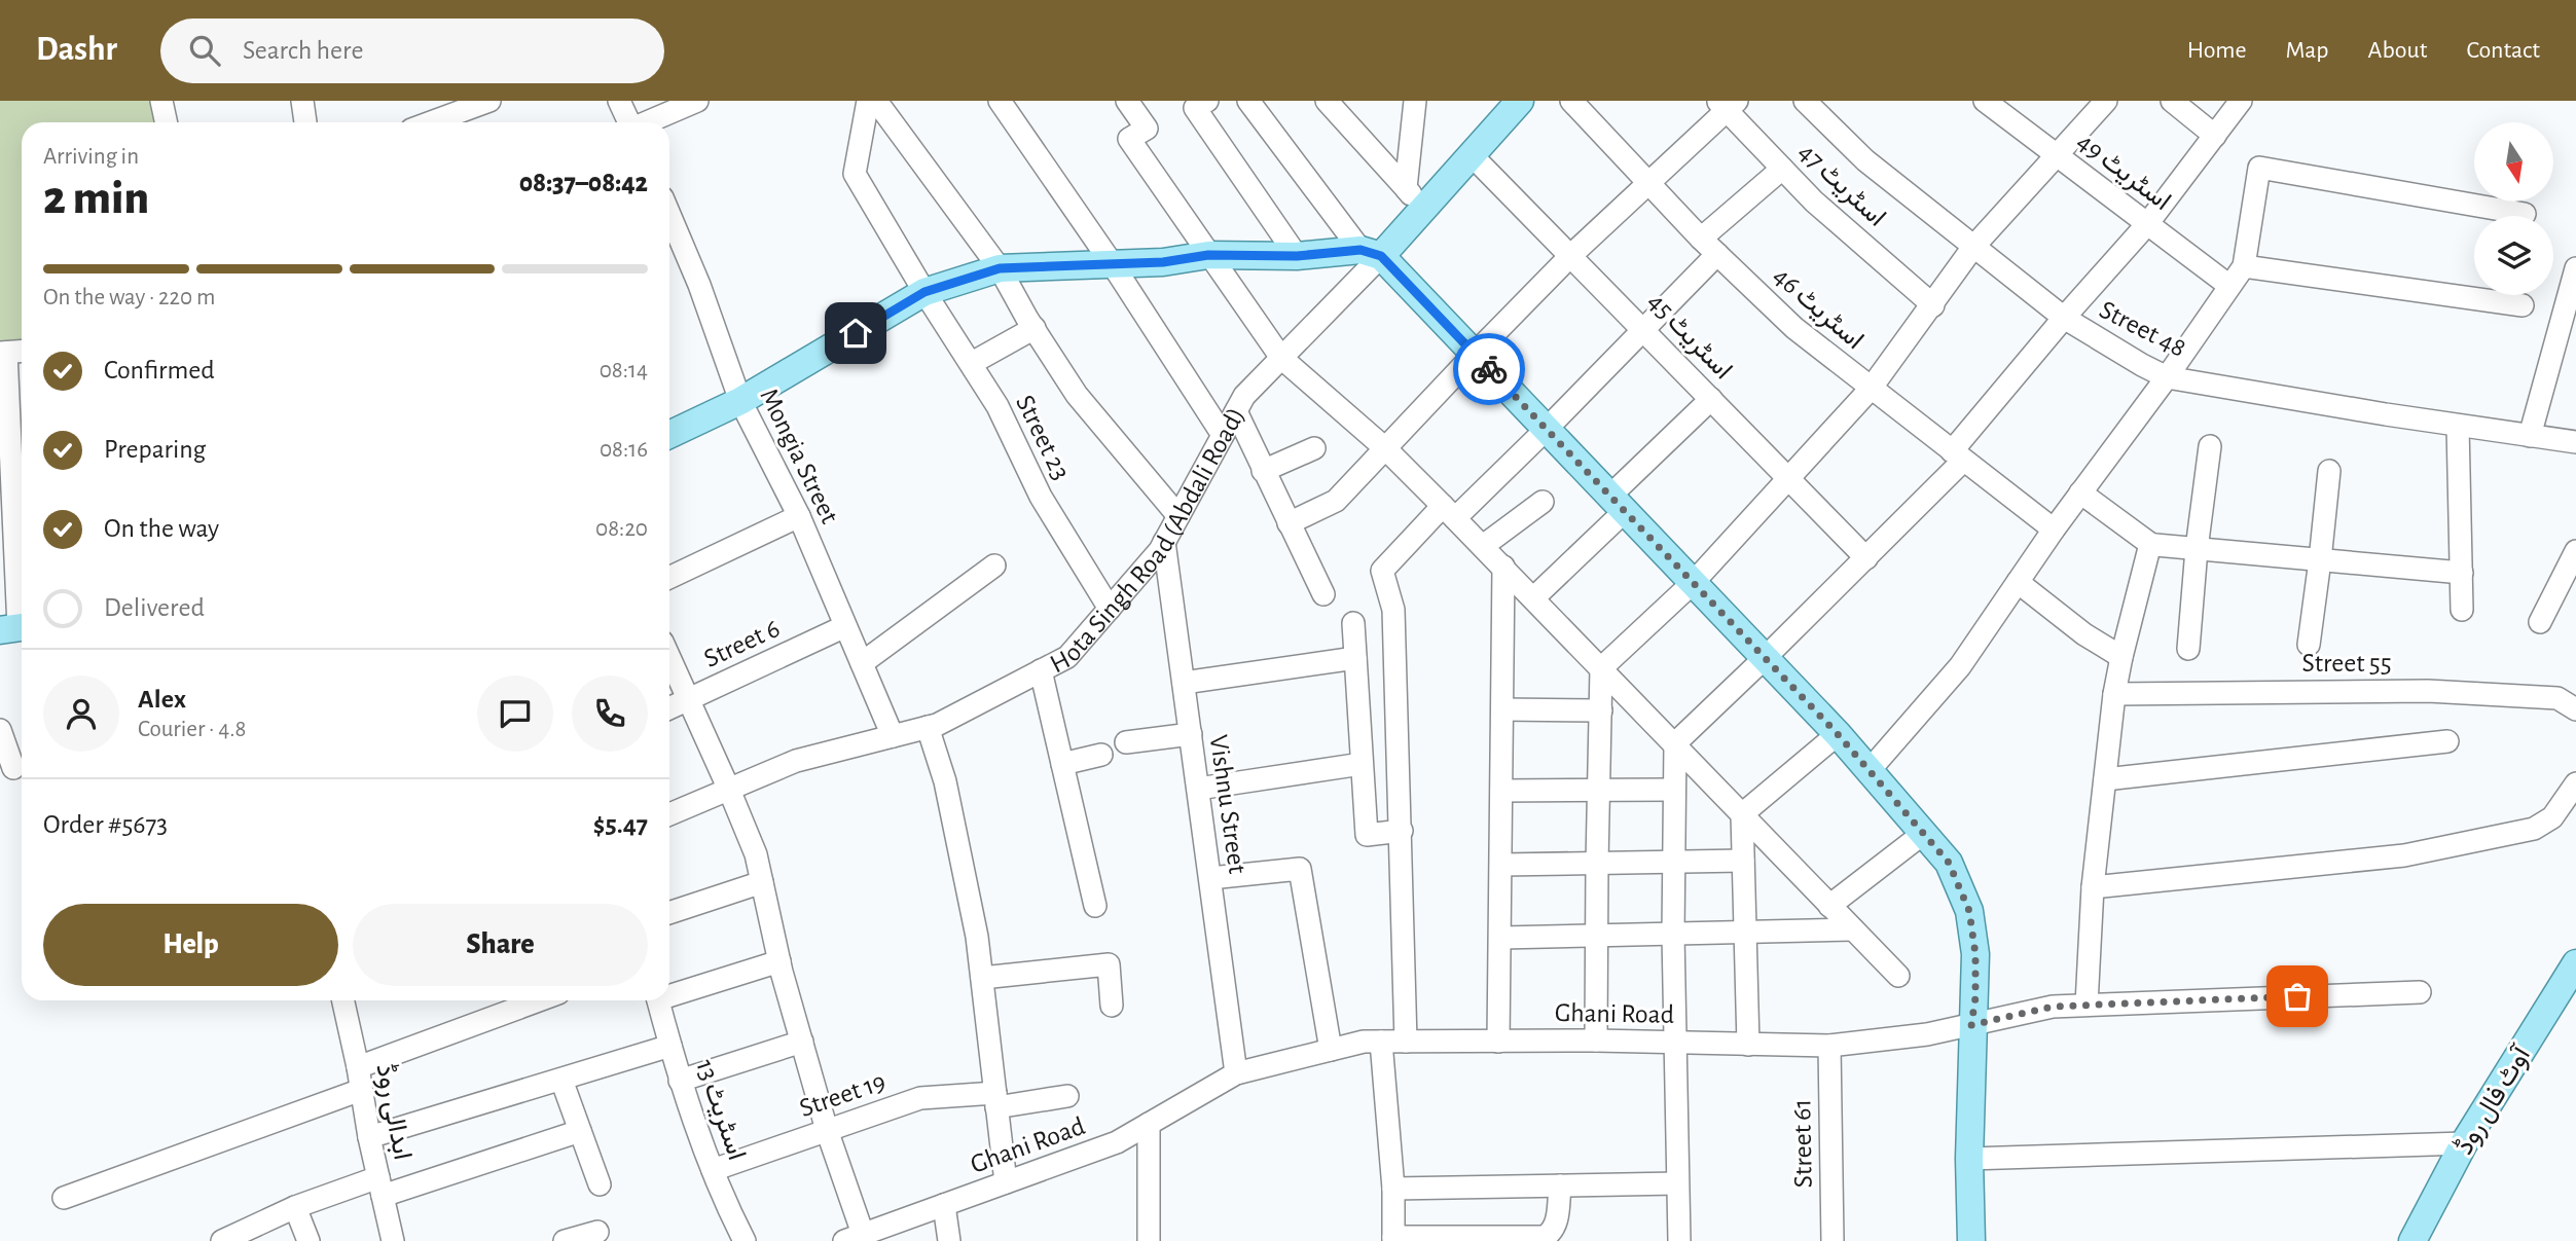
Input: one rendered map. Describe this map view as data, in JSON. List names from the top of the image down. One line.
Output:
{"streets":{"main road":["Hota Singh Road (Abdali Road)","آوٹ فال روڈ"],"street":["اسٹریٹ 49","اسٹریٹ 47","اسٹریٹ 46","Street 48","اسٹریٹ 45","Street 23","Mongia Street","Street 6","Street 55","Vishnu Street","Ghani Road","Street 19","اسٹریٹ 13","ابدالی روڈ","Street 61"]},"crossings":[["اسٹریٹ 45","Hota Singh Road (Abdali Road)"],["Street 23","Hota Singh Road (Abdali Road)"],["Mongia Street","Hota Singh Road (Abdali Road)"],["Mongia Street","Street 6"],["Hota Singh Road (Abdali Road)","Vishnu Street"],["Vishnu Street","Ghani Road"],["Ghani Road","Street 61"],["Street 19","اسٹریٹ 13"]],"north":"bottom","page":{"header":"Dashr","search":"Search here","nav":["Home","Map","About","Contact"],"heading":["2 min","Arriving in","08:37–08:42"],"panel":["Alex","Courier · 4.8","Order #5673","$5.47"],"bar":"On the way · 220 m","list":[["Confirmed","08:14"],["Preparing","08:16"],["On the way","08:20"],"Delivered"],"buttons":["Help","Share"]}}
